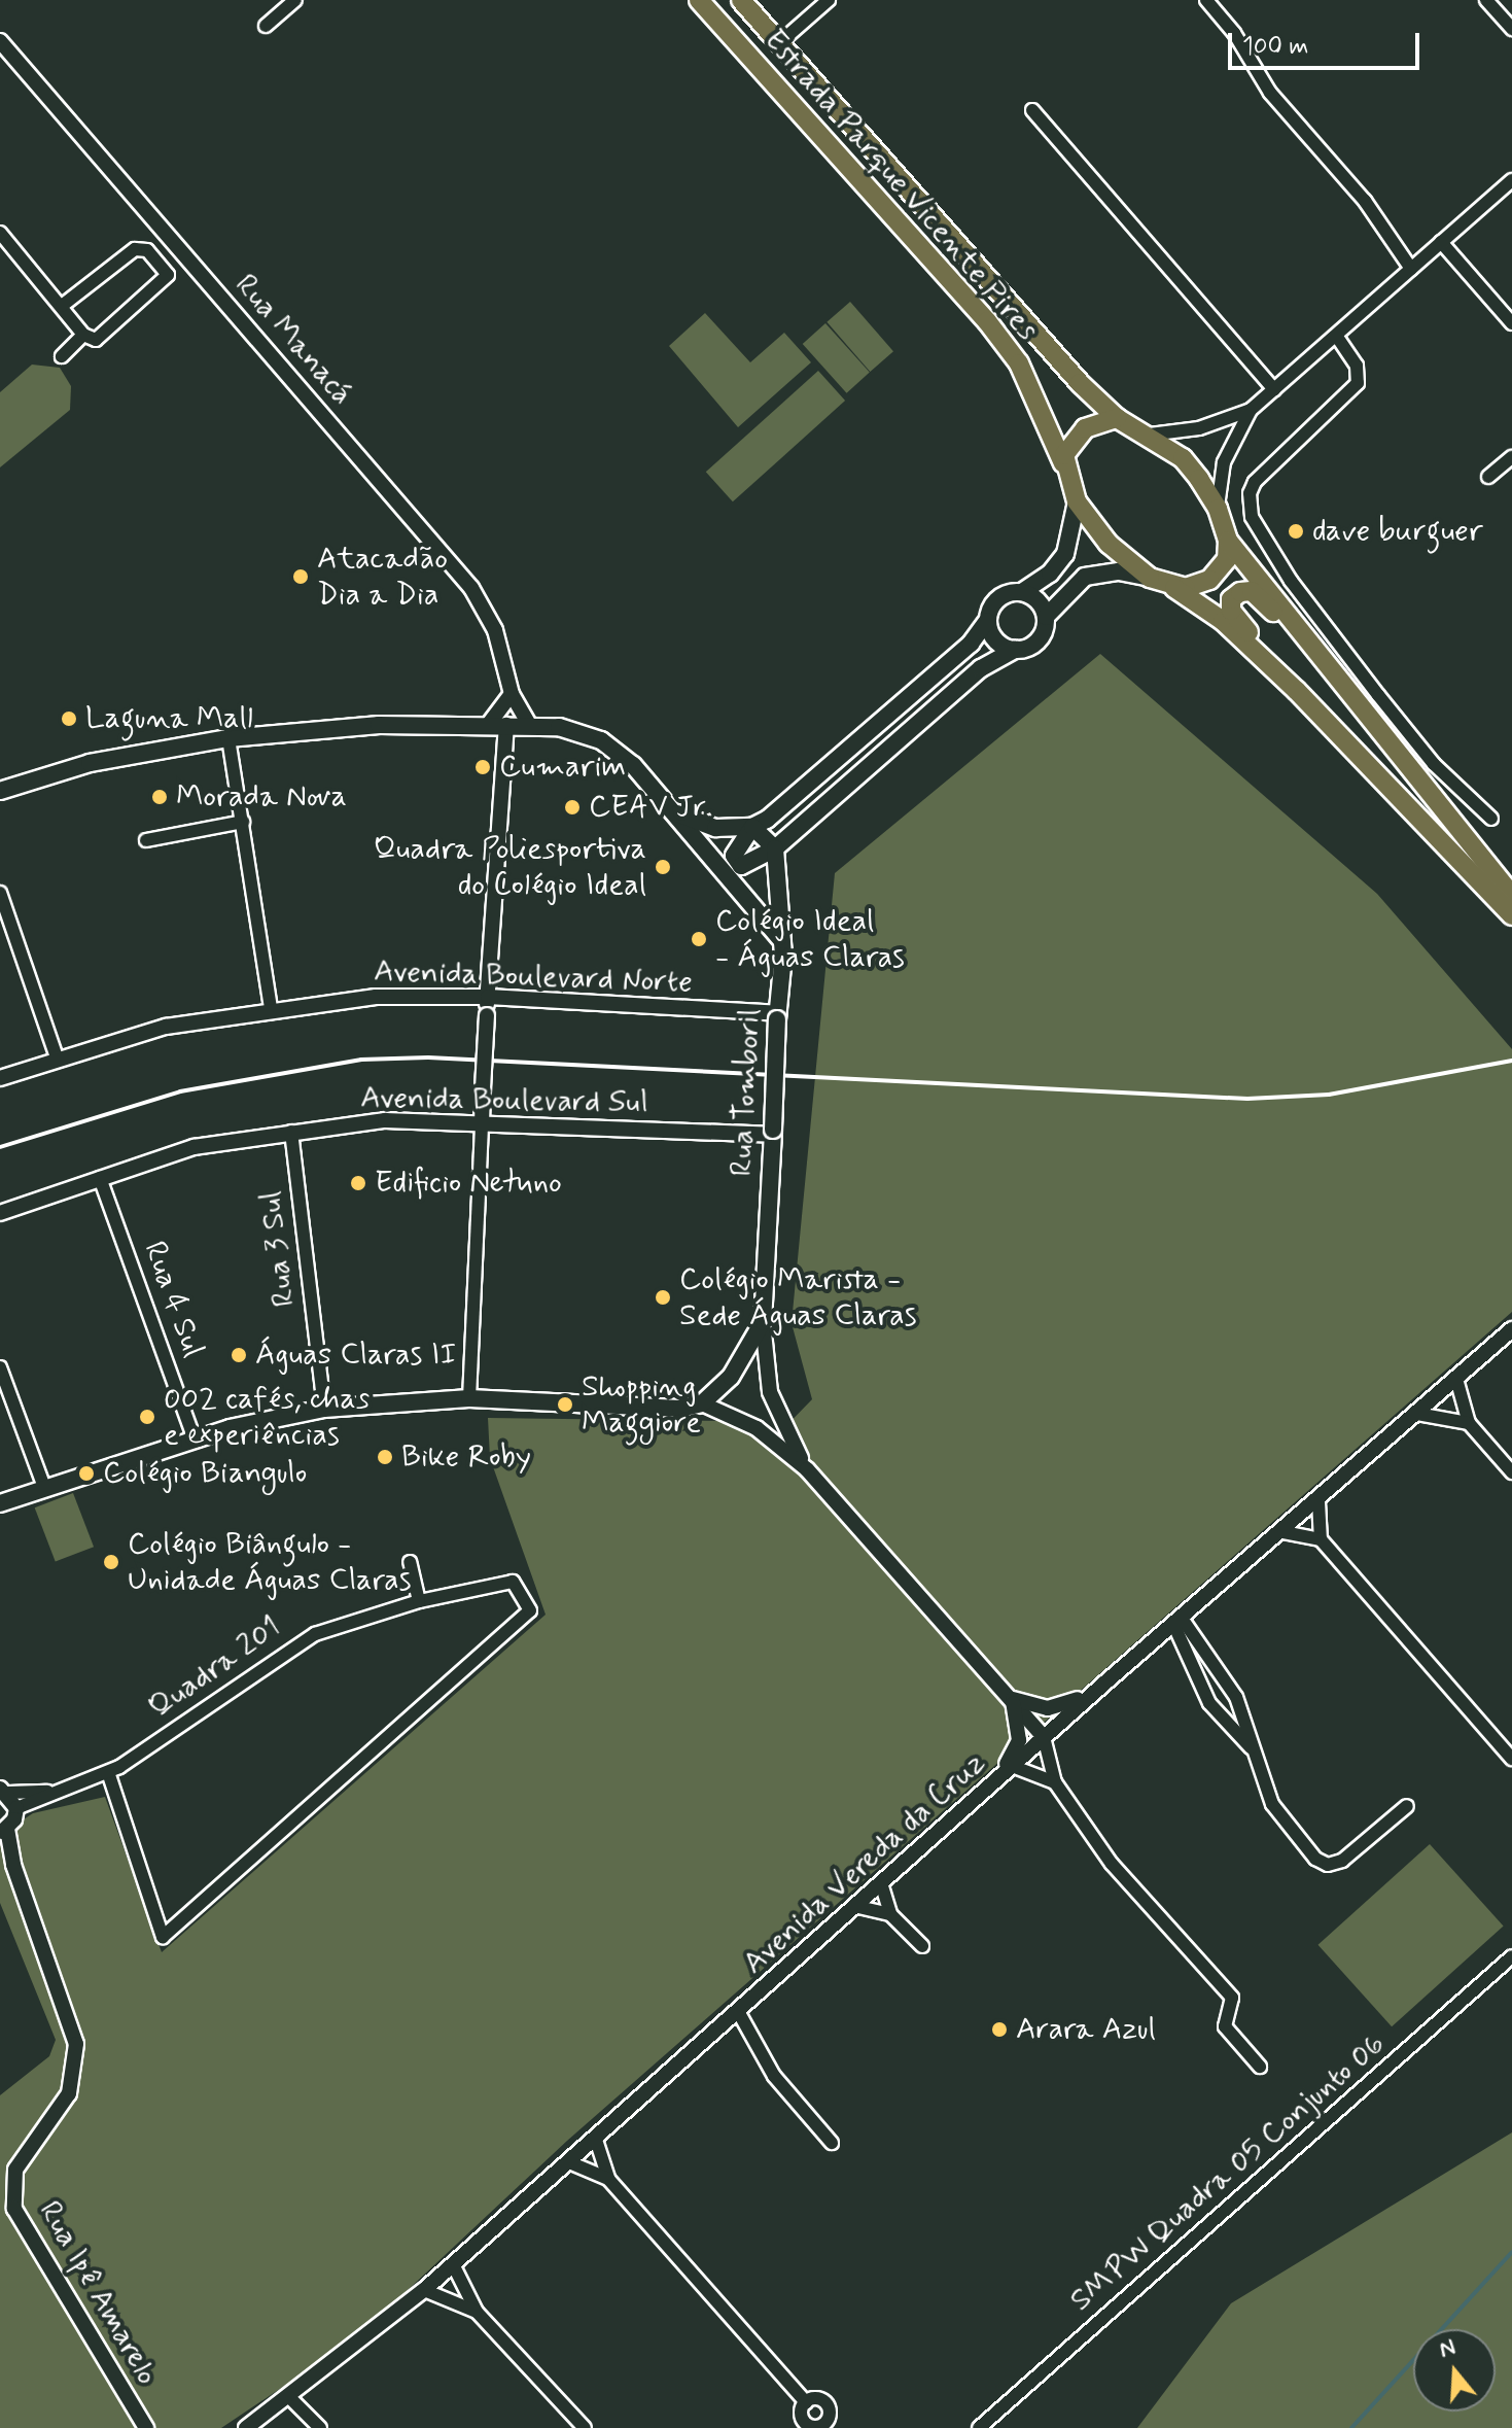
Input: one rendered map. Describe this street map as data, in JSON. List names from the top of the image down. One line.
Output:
{"streets":{"main road":["Estrada Parque Vicente Pires","Rua Tomboril"],"street":["Rua Manacá","Avenida Boulevard Norte","Avenida Boulevard Sul","Rua 3 Sul","Rua 4 Sul","Quadra 201","Avenida Vereda da Cruz","SMPW Quadra 05 Conjunto 06","Rua Ipê Amarelo"]},"crossings":[["Avenida Boulevard Norte","Rua Tomboril"],["Rua Tomboril","Avenida Boulevard Sul"],["Rua Tomboril","Avenida Vereda da Cruz"],["Avenida Boulevard Sul","Rua 3 Sul"],["Avenida Boulevard Sul","Rua 4 Sul"]],"places":["dave burguer","Atacadão Dia a Dia","Laguna Mall","Cumarim","Morada Nova","CEAV Jr.","Quadra Poliesportiva do Colégio Ideal","Colégio Ideal - Águas Claras","Edificio Netuno","Colégio Marista - Sede Águas Claras","Águas Claras II","Shopping Maggiore","002 cafés, chas e experiências","Bike Roby","Colégio Biangulo","Colégio Biângulo - Unidade Águas Claras","Arara Azul"],"scale_bar":"100 m","north":"top"}
